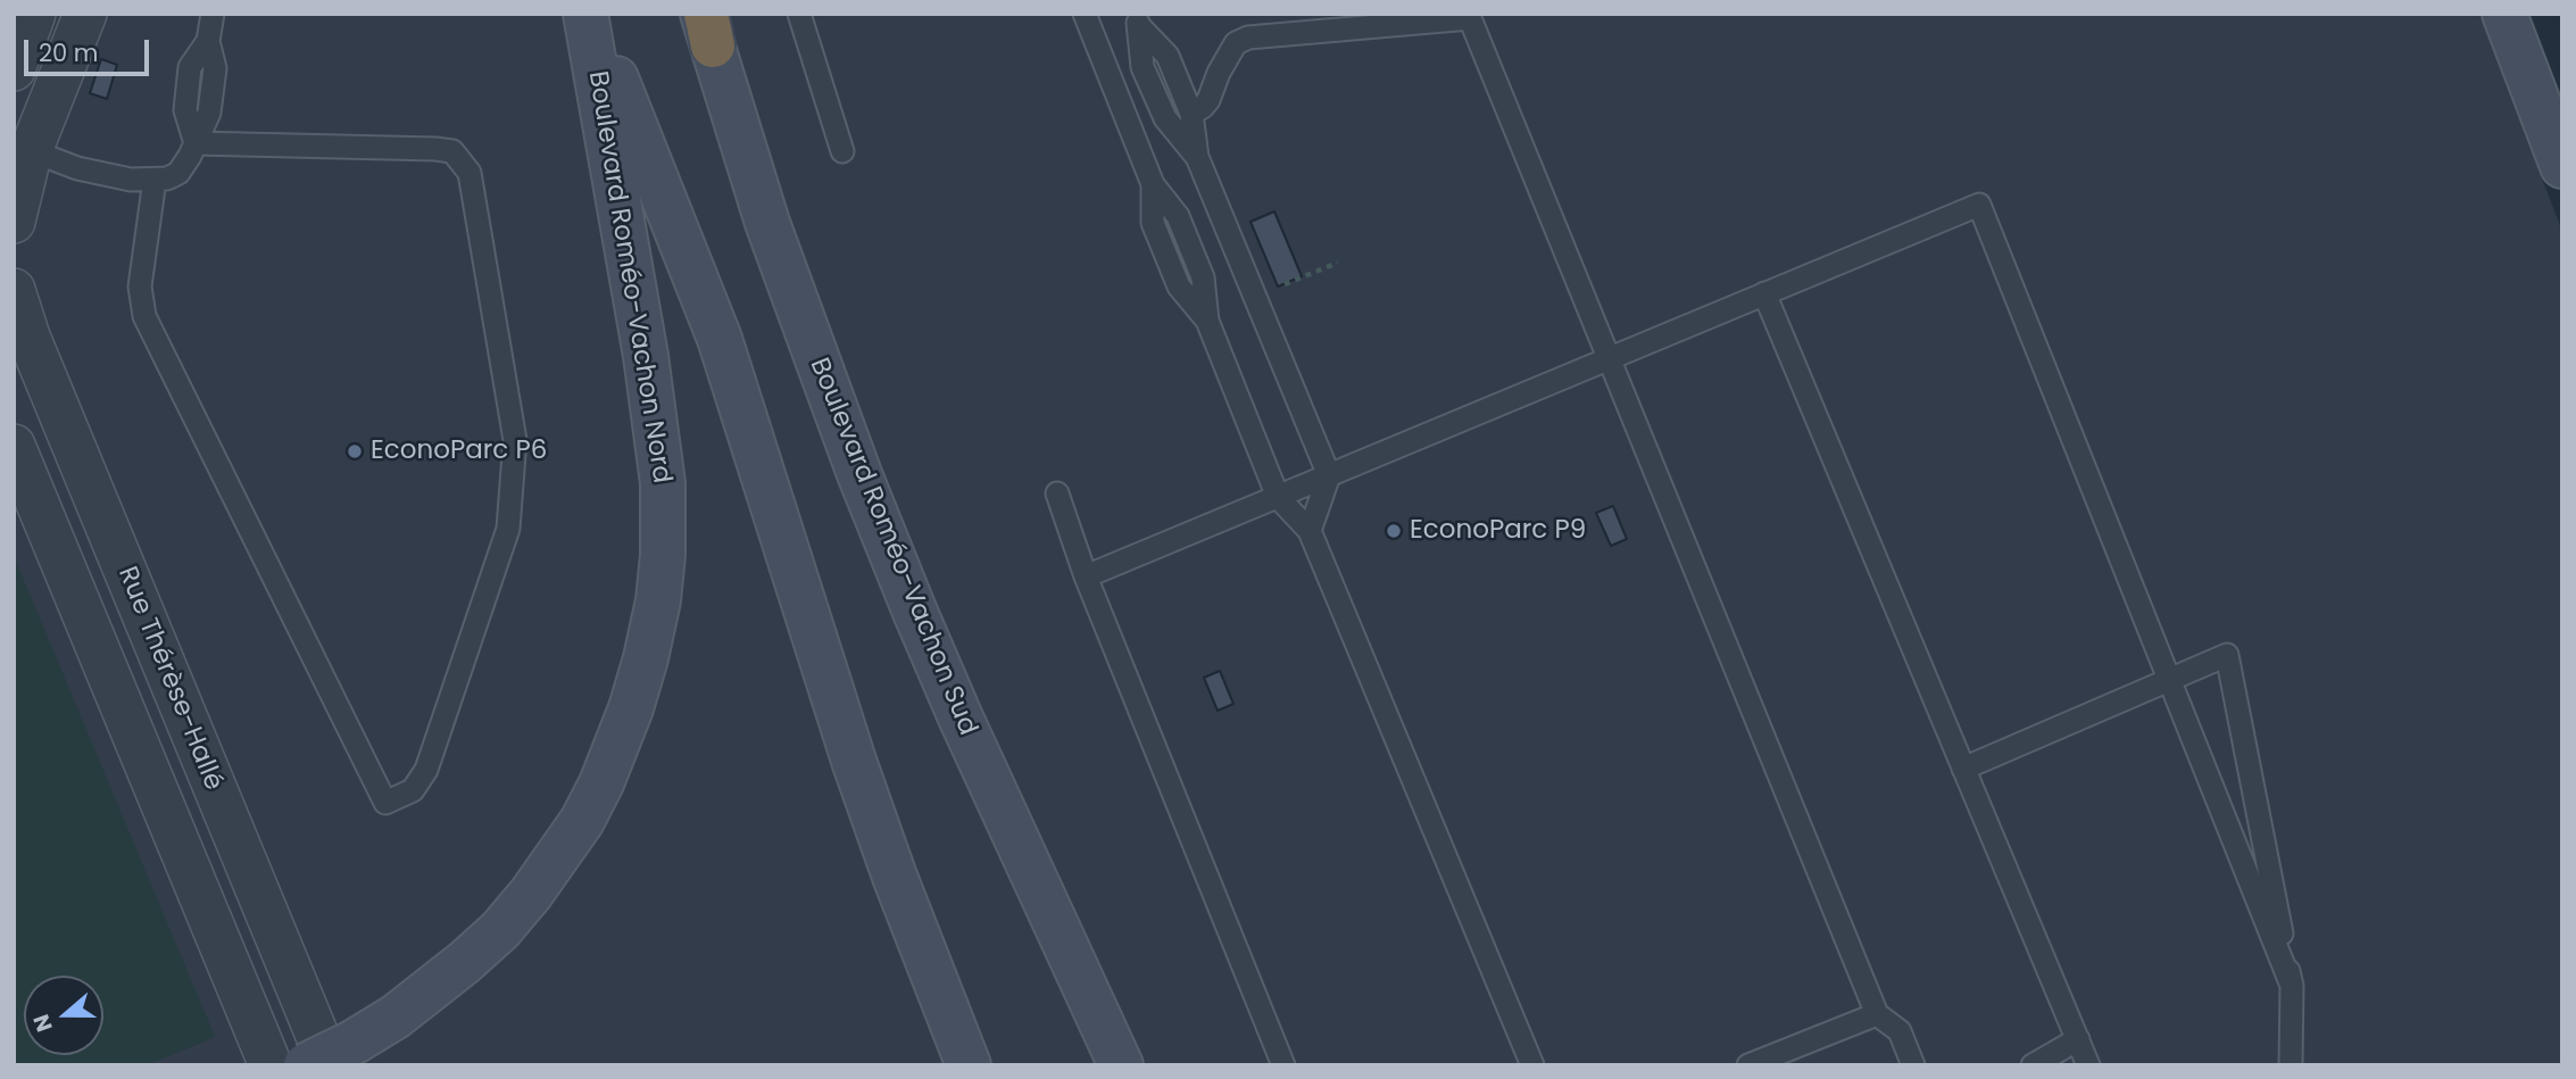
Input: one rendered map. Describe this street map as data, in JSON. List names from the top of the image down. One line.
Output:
{"streets":{"street":["Boulevard Roméo-Vachon Nord","Boulevard Roméo-Vachon Sud","Rue Thérèse-Hallé"]},"crossings":[["Boulevard Roméo-Vachon Nord","Rue Thérèse-Hallé"]],"places":["EconoParc P6","EconoParc P9"],"scale_bar":"20 m","north":"left"}
